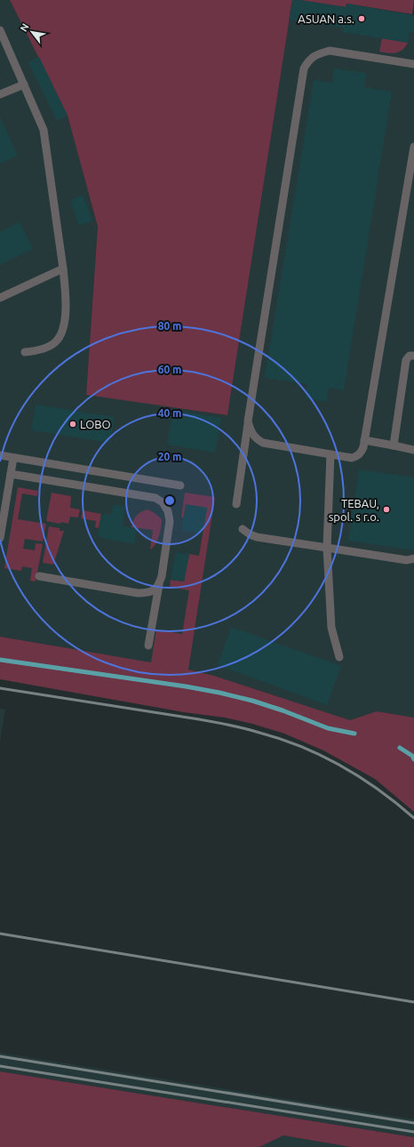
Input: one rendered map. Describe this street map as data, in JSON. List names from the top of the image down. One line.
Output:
{"places":["ASUAN a.s.","LOBO","TEBAU, spol. s r.o."],"north":"top left","rings":["80 m","60 m","40 m","20 m"]}
